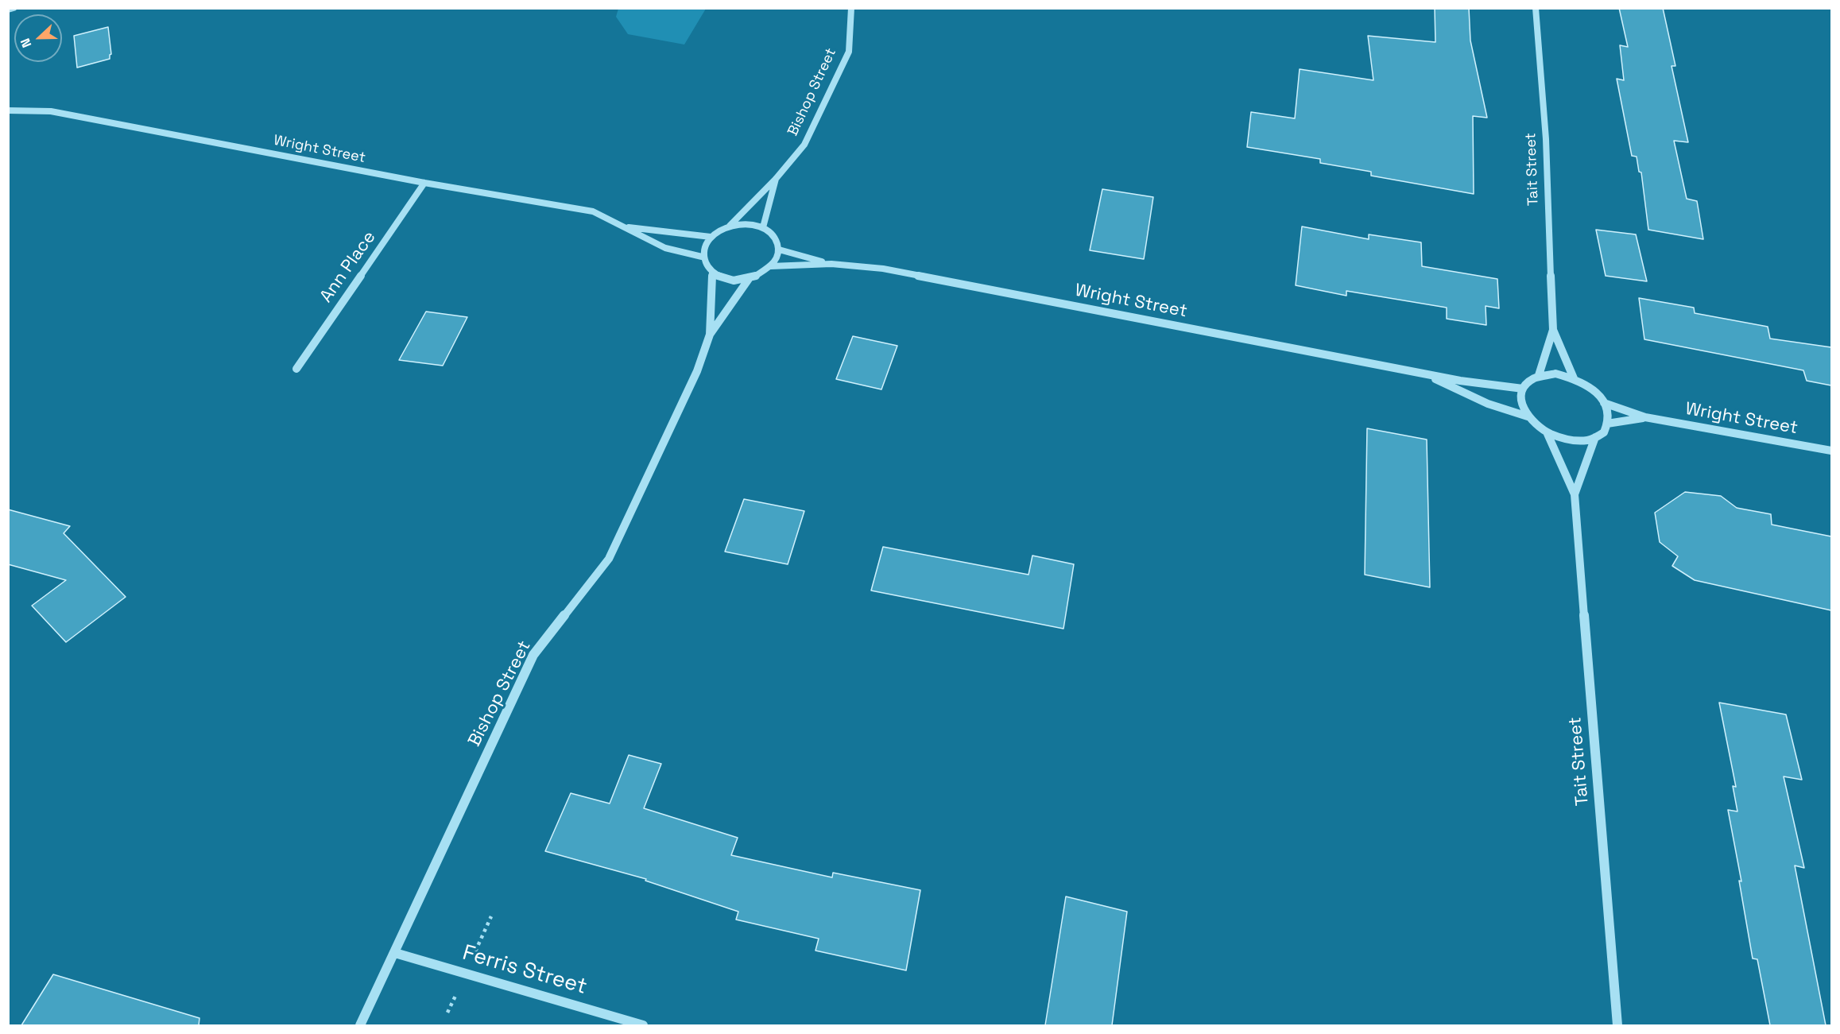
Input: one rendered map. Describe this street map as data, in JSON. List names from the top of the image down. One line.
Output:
{"streets":{"street":["Bishop Street","Wright Street","Tait Street","Ann Place","Ferris Street"]},"crossings":[["Bishop Street","Wright Street"],["Bishop Street","Ferris Street"],["Wright Street","Tait Street"],["Wright Street","Ann Place"]],"north":"left"}
